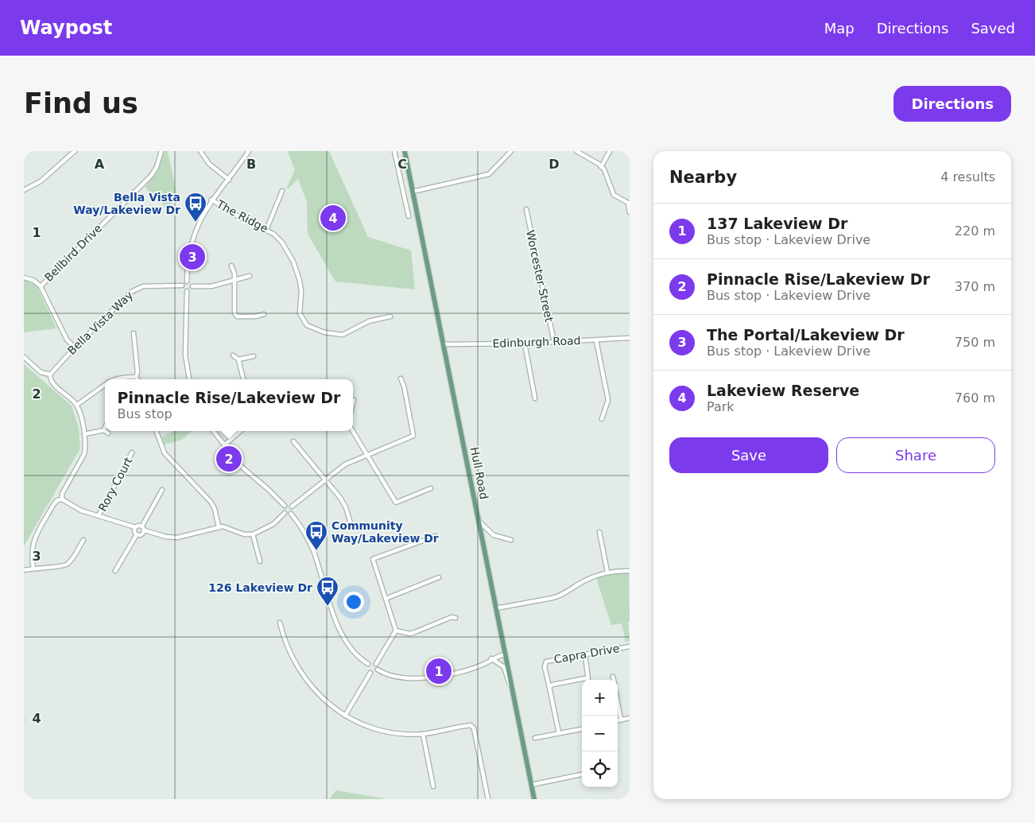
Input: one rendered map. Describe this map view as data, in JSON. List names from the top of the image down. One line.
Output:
{"streets":{"main road":["Hull Road"],"street":["The Ridge","Bellbird Drive","Worcester Street","Bella Vista Way","Edinburgh Road","Rory Court","Capra Drive"]},"crossings":[["Worcester Street","Edinburgh Road"],["Edinburgh Road","Hull Road"]],"places":{"bus stop":["Bella Vista Way/Lakeview Dr","Community Way/Lakeview Dr","126 Lakeview Dr"]},"page":{"header":"Waypost","nav":["Map","Directions","Saved"],"buttons":["Directions",["Save","Share"]],"title":"Find us","heading":["Nearby","4 results"],"list":[{"mark":"1","name":"137 Lakeview Dr","note":"Bus stop · Lakeview Drive","value":"220 m"},{"mark":"2","name":"Pinnacle Rise/Lakeview Dr","note":"Bus stop · Lakeview Drive","value":"370 m"},{"mark":"3","name":"The Portal/Lakeview Dr","note":"Bus stop · Lakeview Drive","value":"750 m"},{"mark":"4","name":"Lakeview Reserve","note":"Park","value":"760 m"}],"pins":["4","3","2","1"],"popup":["Pinnacle Rise/Lakeview Dr","Bus stop"],"map_buttons":["+","−"]},"grid":{"columns":["A","B","C","D"],"rows":["1","2","3","4"]}}
